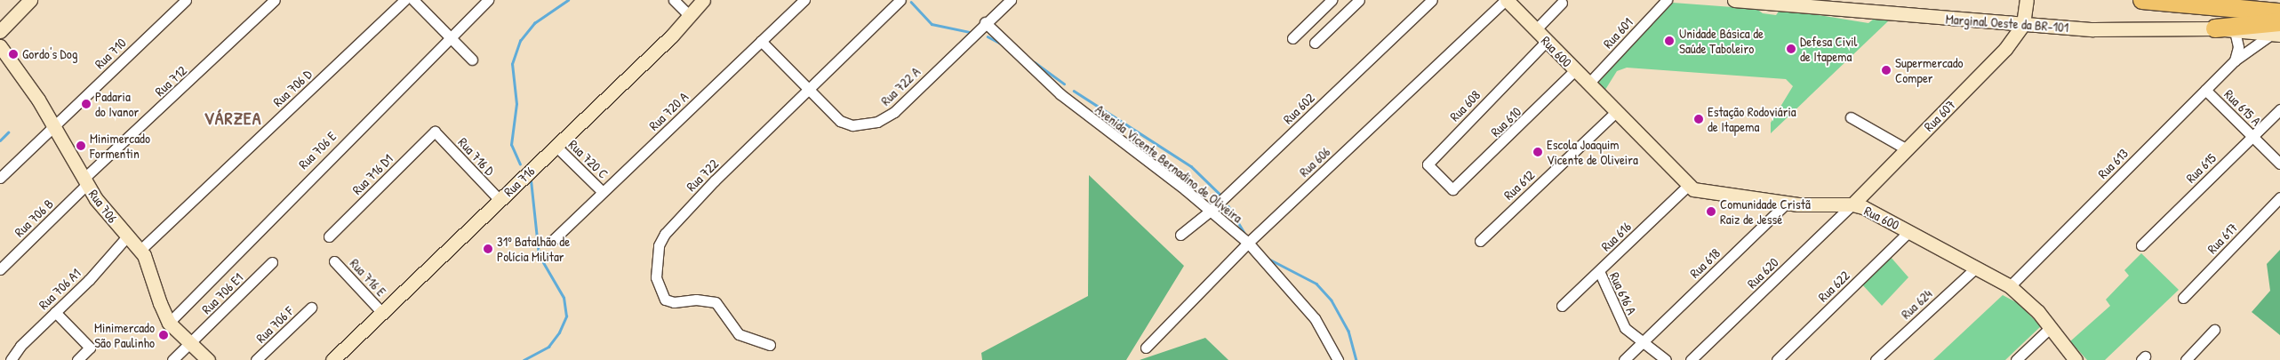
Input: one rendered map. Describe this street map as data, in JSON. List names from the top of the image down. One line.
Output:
{"streets":{"street":["Marginal Oeste da BR-101","Rua 601","Rua 600","Rua 710","Rua 712","Rua 722 A","Rua 706 D","Rua 608","Rua 615 A","Rua 602","Rua 720 A","Rua 607","Rua 610","Rua 706 E","Rua 716 D","Rua 720 C","Rua 606","Avenida Vicente Bernadino de Oliveira","Rua 613","Rua 615","Rua 716 D1","Rua 722","Rua 716","Rua 612","Rua 706","Rua 706 B","Rua 616","Rua 617","Rua 618","Rua 620","Rua 716 E","Rua 622","Rua 706 A1","Rua 706 E1","Rua 616 A","Rua 624","Rua 706 F"]},"crossings":[["Marginal Oeste da BR-101","Rua 607"],["Marginal Oeste da BR-101","Rua 613"],["Rua 601","Rua 600"],["Rua 600","Rua 608"],["Rua 600","Rua 607"],["Rua 600","Rua 610"],["Rua 600","Rua 606"],["Rua 600","Rua 613"],["Rua 600","Rua 612"],["Rua 600","Rua 616"],["Rua 600","Rua 618"],["Rua 600","Rua 620"],["Rua 600","Rua 622"],["Rua 600","Rua 624"],["Rua 710","Rua 706"],["Rua 712","Rua 706"],["Rua 712","Rua 706 B"],["Rua 722 A","Rua 720 A"],["Rua 722 A","Avenida Vicente Bernadino de Oliveira"],["Rua 722 A","Rua 722"],["Rua 706 D","Rua 706"],["Rua 608","Rua 610"],["Rua 615 A","Rua 613"],["Rua 615 A","Rua 615"],["Rua 602","Avenida Vicente Bernadino de Oliveira"],["Rua 720 A","Rua 720 C"],["Rua 607","Rua 620"],["Rua 706 E","Rua 706"],["Rua 716 D","Rua 716 D1"],["Rua 716 D","Rua 716"],["Rua 720 C","Rua 716"],["Rua 606","Avenida Vicente Bernadino de Oliveira"],["Rua 716","Rua 716 E"],["Rua 706","Rua 706 B"],["Rua 706","Rua 706 A1"],["Rua 706","Rua 706 E1"],["Rua 616","Rua 616 A"],["Rua 618","Rua 616 A"]],"districts":["VÁRZEA"],"places":["Unidade Básica de Saúde Taboleiro","Defesa Civil de Itapema","Gordo's Dog","Supermercado Comper","Padaria do Ivanor","Estação Rodoviária de Itapema","Minimercado Formentin","Escola Joaquim Vicente de Oliveira","Comunidade Cristã Raiz de Jessé","31º Batalhão de Polícia Militar","Minimercado São Paulinho"]}
